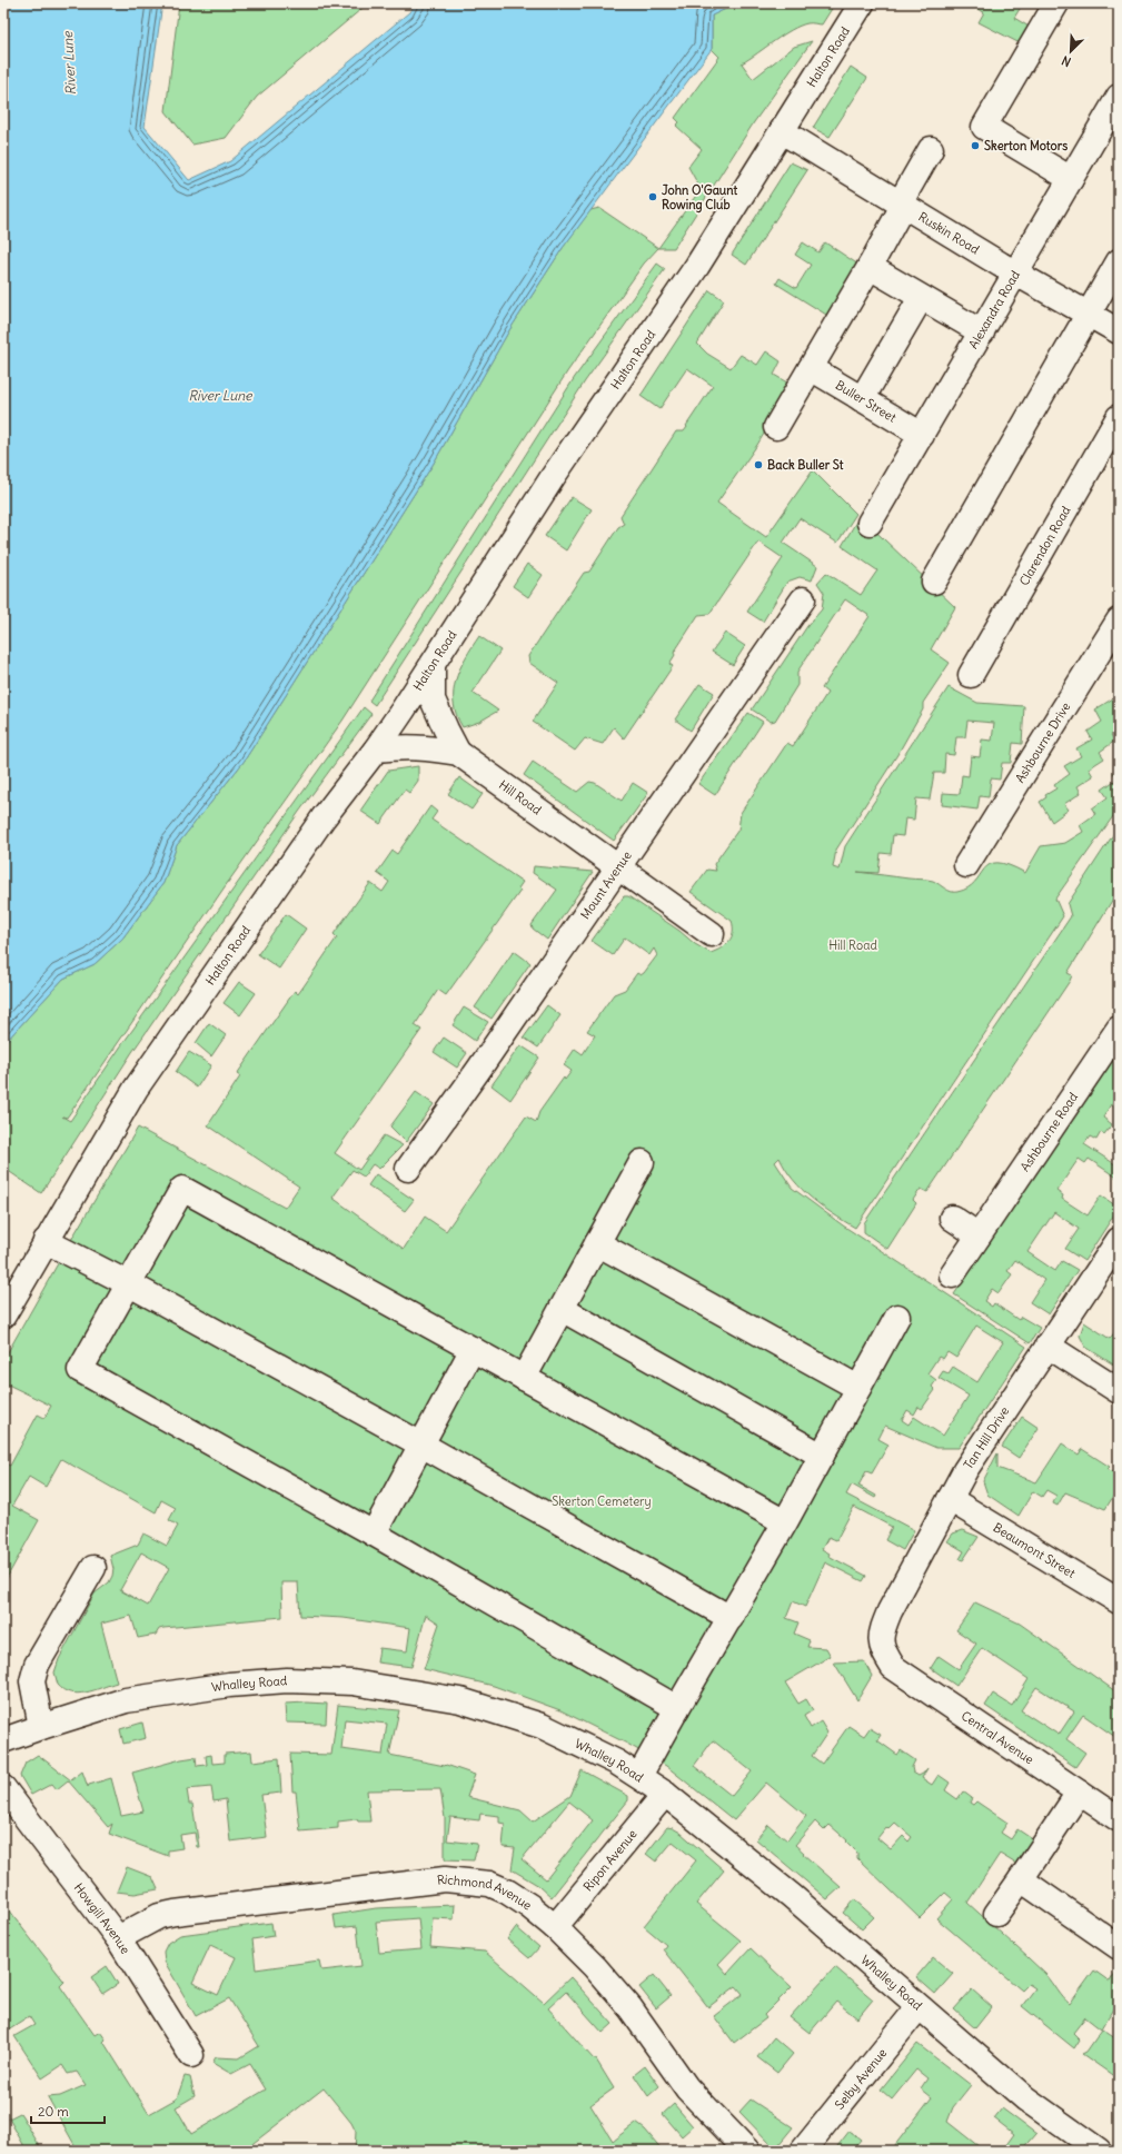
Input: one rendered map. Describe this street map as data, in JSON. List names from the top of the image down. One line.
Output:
{"streets":{"street":["Halton Road","Ruskin Road","Alexandra Road","Buller Street","Clarendon Road","Ashbourne Drive","Hill Road","Mount Avenue","Ashbourne Road","Tan Hill Drive","Beaumont Street","Whalley Road","Central Avenue","Ripon Avenue","Richmond Avenue","Howgill Avenue","Selby Avenue"]},"crossings":[["Halton Road","Ruskin Road"],["Halton Road","Hill Road"],["Ruskin Road","Alexandra Road"],["Alexandra Road","Buller Street"],["Hill Road","Mount Avenue"],["Tan Hill Drive","Beaumont Street"],["Tan Hill Drive","Central Avenue"],["Whalley Road","Ripon Avenue"],["Whalley Road","Selby Avenue"],["Ripon Avenue","Richmond Avenue"],["Richmond Avenue","Howgill Avenue"]],"water":["River Lune"],"parks":["Hill Road","Skerton Cemetery"],"places":["Skerton Motors","John O'Gaunt Rowing Club","Back Buller St"],"scale_bar":"20 m","north":"bottom left"}
